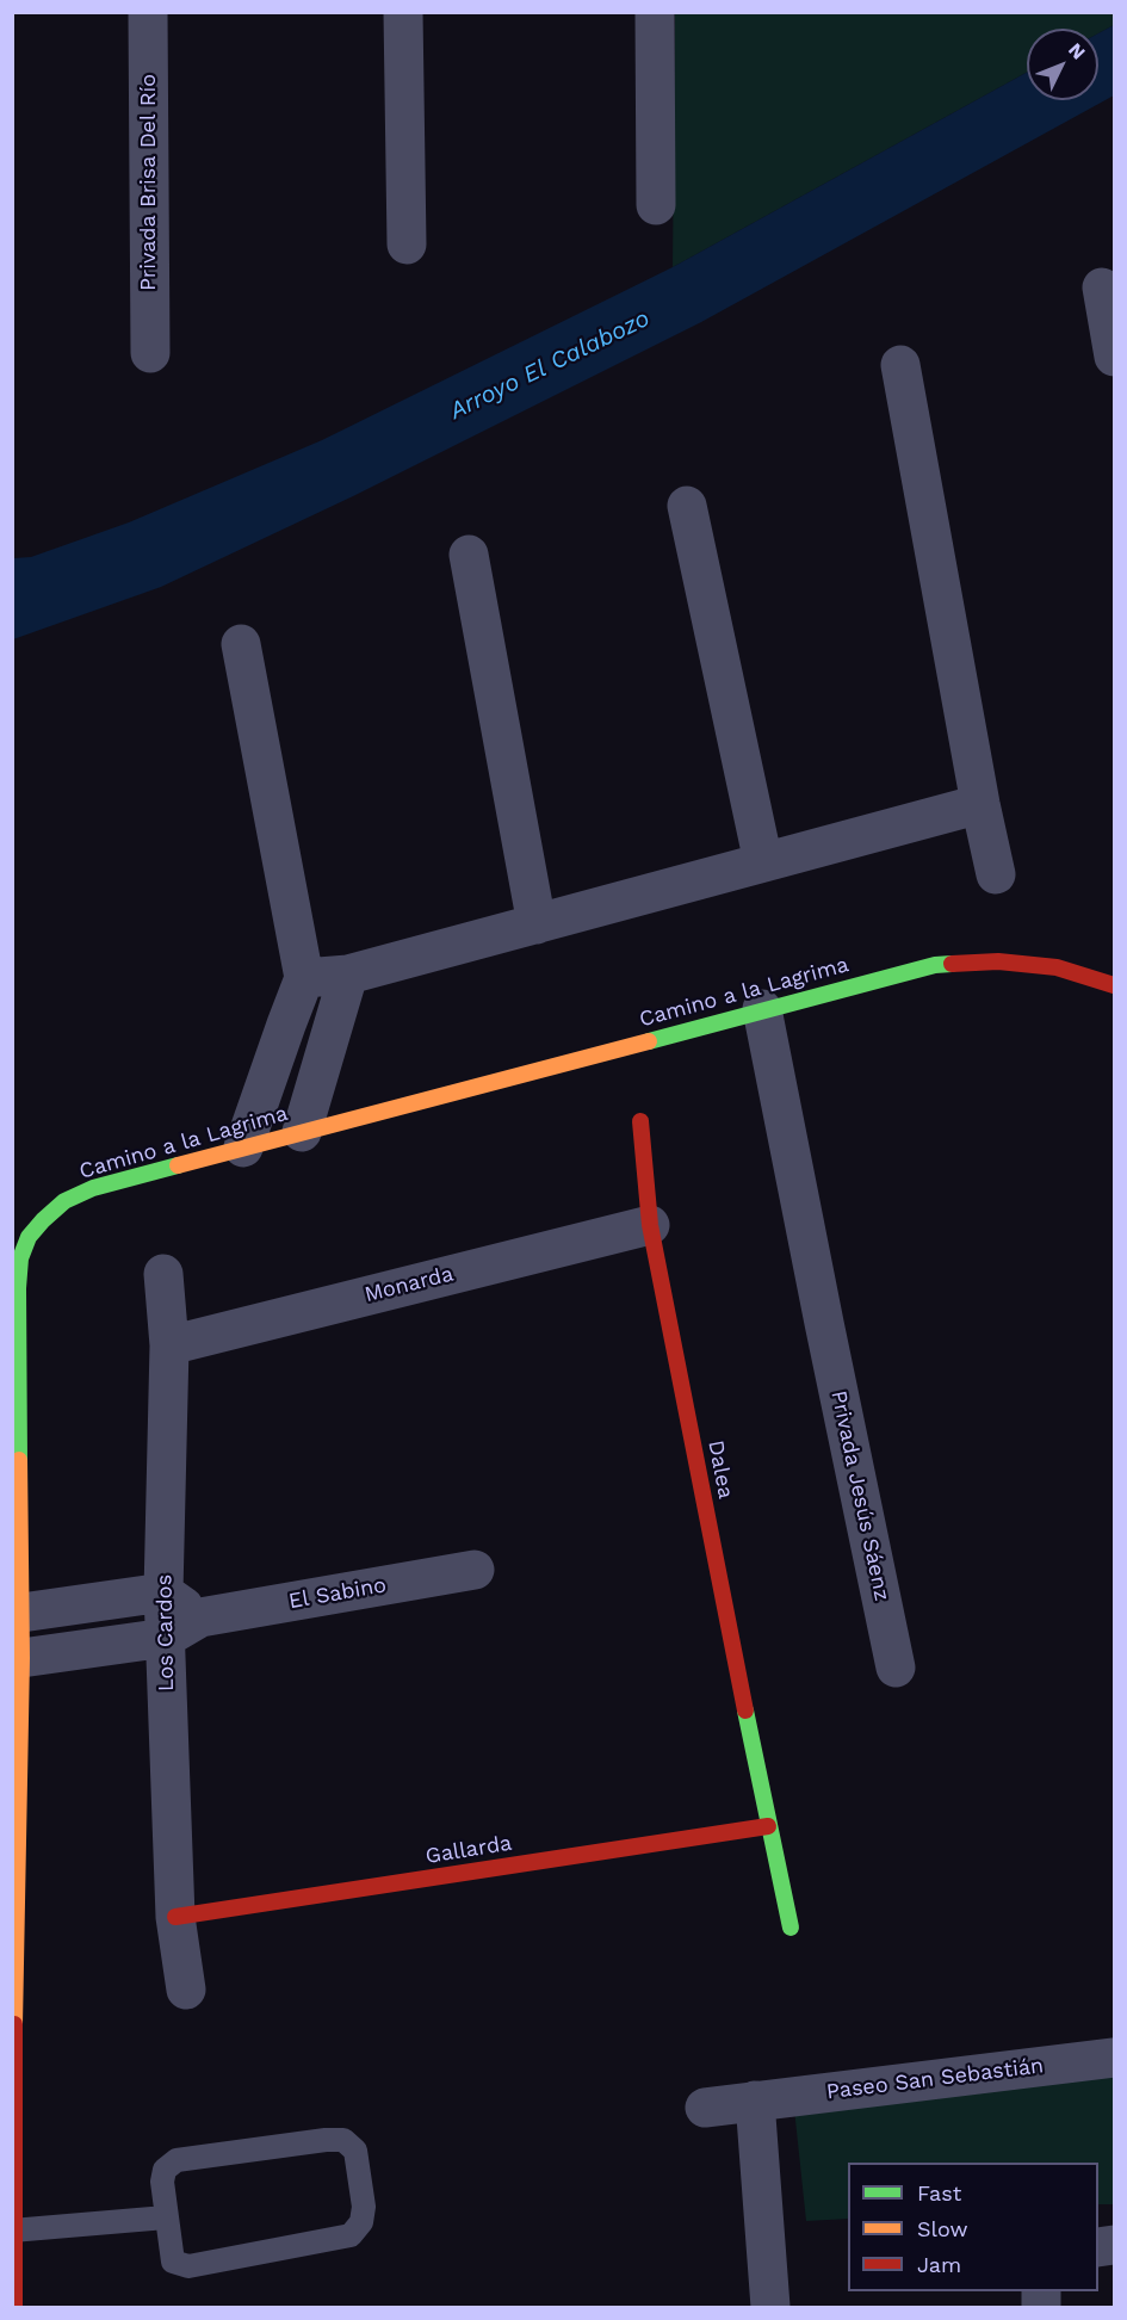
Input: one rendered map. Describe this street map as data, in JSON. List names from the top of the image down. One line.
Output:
{"streets":{"street":["Privada Brisa Del Río","Camino a la Lagrima","Monarda","Dalea","Privada Jesús Sáenz","El Sabino","Los Cardos","Gallarda","Paseo San Sebastián"]},"crossings":[["Camino a la Lagrima","Privada Jesús Sáenz"],["Camino a la Lagrima","El Sabino"],["Monarda","Dalea"],["Monarda","Los Cardos"],["Dalea","Gallarda"],["El Sabino","Los Cardos"],["Los Cardos","Gallarda"]],"water":["Arroyo El Calabozo"],"legend":["Fast","Slow","Jam"],"north":"top right"}
